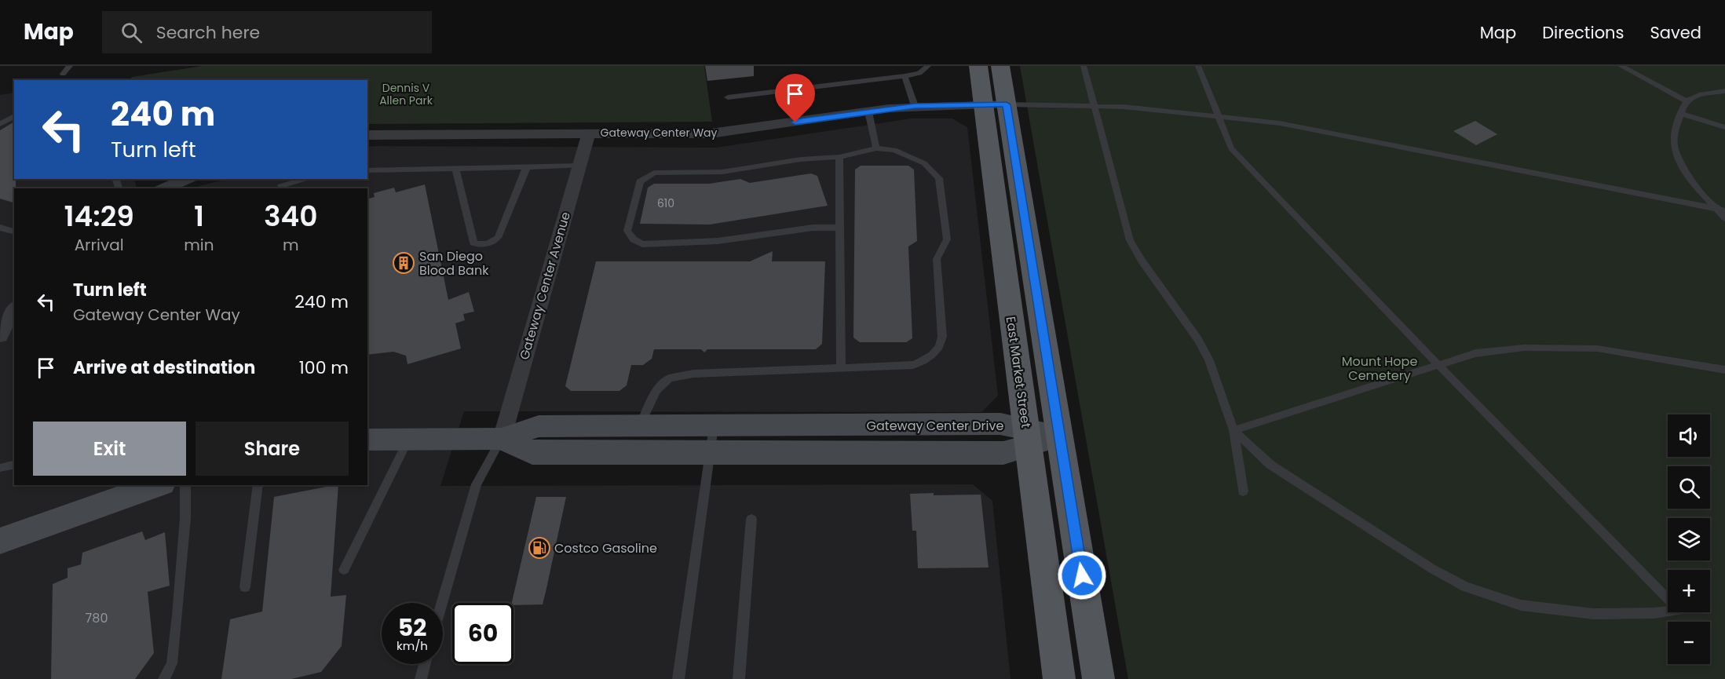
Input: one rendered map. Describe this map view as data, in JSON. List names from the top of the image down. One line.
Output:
{"streets":{"main road":["East Market Street"],"street":["Gateway Center Way","Gateway Center Avenue","Gateway Center Drive"]},"crossings":[["Gateway Center Way","Gateway Center Avenue"],["Gateway Center Way","East Market Street"],["Gateway Center Avenue","Gateway Center Drive"],["East Market Street","Gateway Center Drive"]],"parks":["Dennis V Allen Park","Mount Hope Cemetery"],"places":{"building":["San Diego Blood Bank"],"fuel station":["Costco Gasoline"]},"house_numbers":["610","780"],"page":{"header":"Map","search":"Search here","nav":["Map","Directions","Saved"],"turn":["240 m","Turn left"],"eta":["14:29","Arrival","1","min","340","m"],"list":[{"name":"Turn left","note":"Gateway Center Way","value":"240 m"},{"name":"Arrive at destination","value":"100 m"}],"buttons":["Exit","Share"],"map_buttons":["+","−"],"speed":"52 km/h","limit":"60"}}
